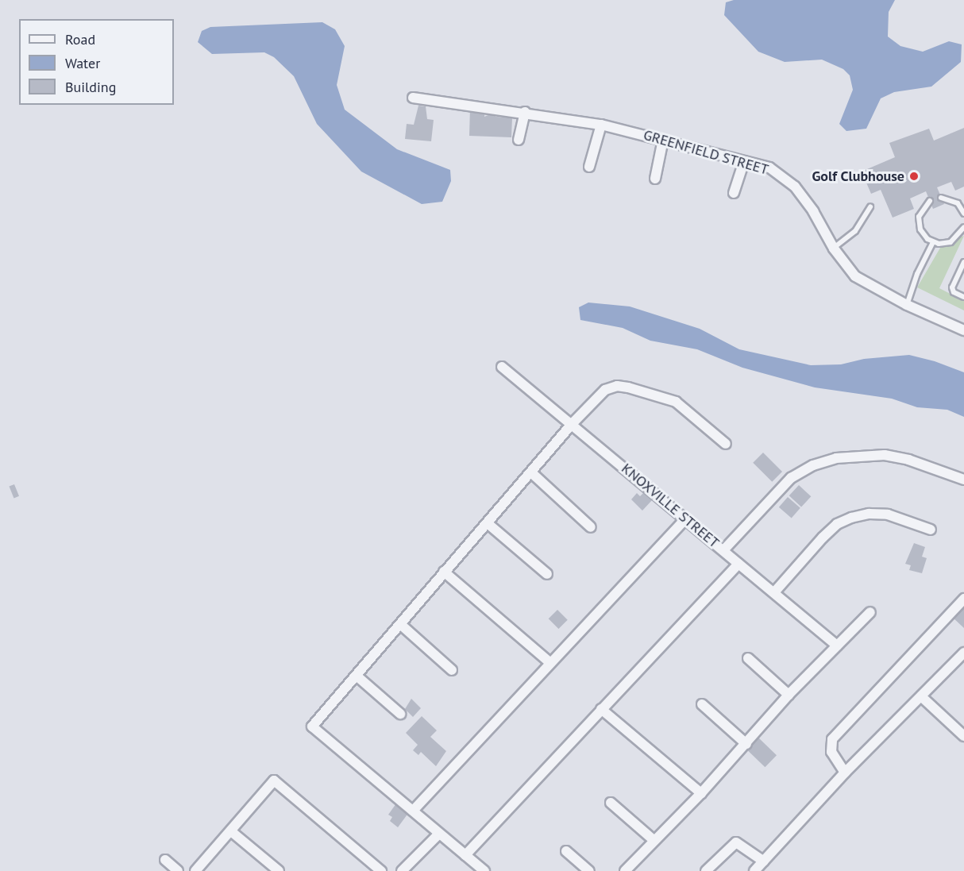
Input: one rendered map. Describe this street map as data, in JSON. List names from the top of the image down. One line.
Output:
{"streets":{"street":["GREENFIELD STREET","KNOXVILLE STREET"]},"places":["Golf Clubhouse"],"legend":["Road","Water","Building"]}
